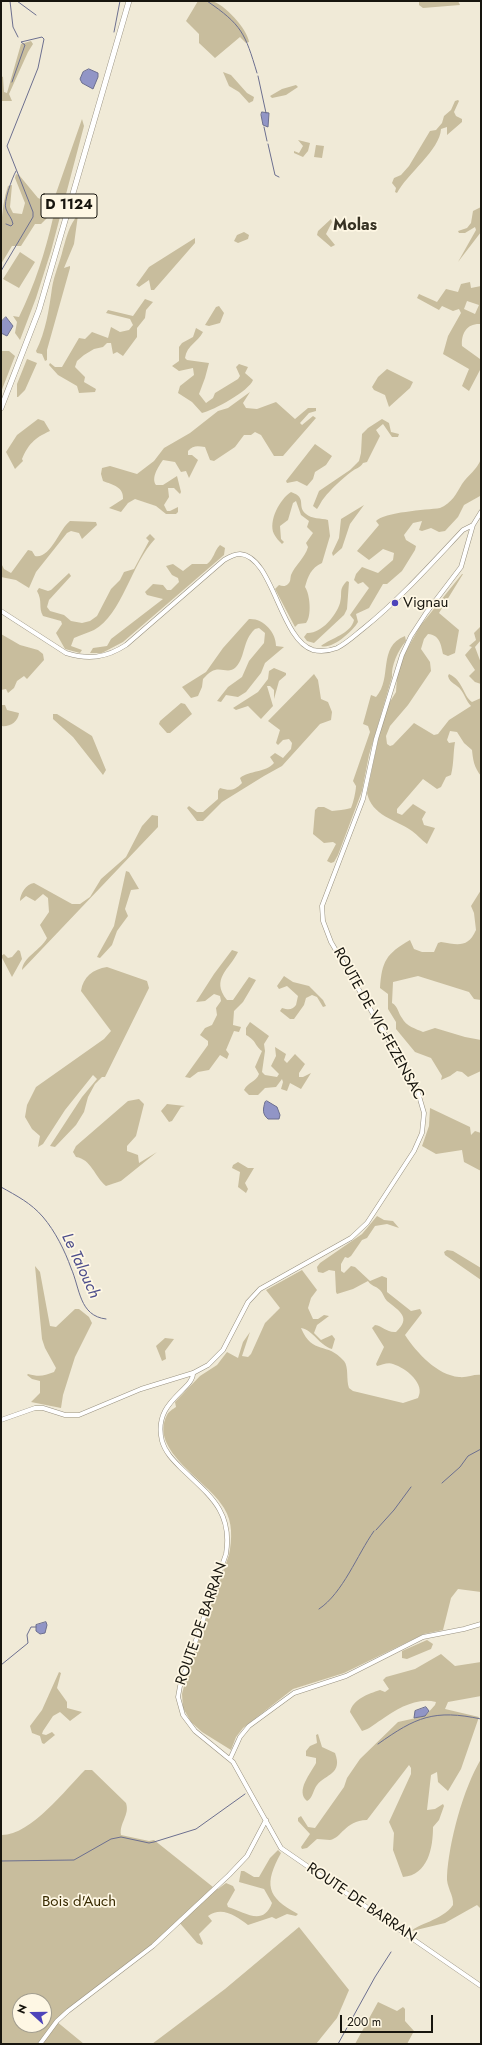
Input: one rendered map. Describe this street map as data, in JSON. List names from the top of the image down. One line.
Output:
{"streets":{"highway":["D 1124"],"main road":["ROUTE DE VIC-FEZENSAC","ROUTE DE BARRAN"]},"crossings":[["ROUTE DE VIC-FEZENSAC","ROUTE DE BARRAN"]],"districts":["Molas"],"water":["Le Talouch"],"parks":["Bois d'Auch"],"places":["Vignau"],"scale_bar":"200 m","north":"left"}
